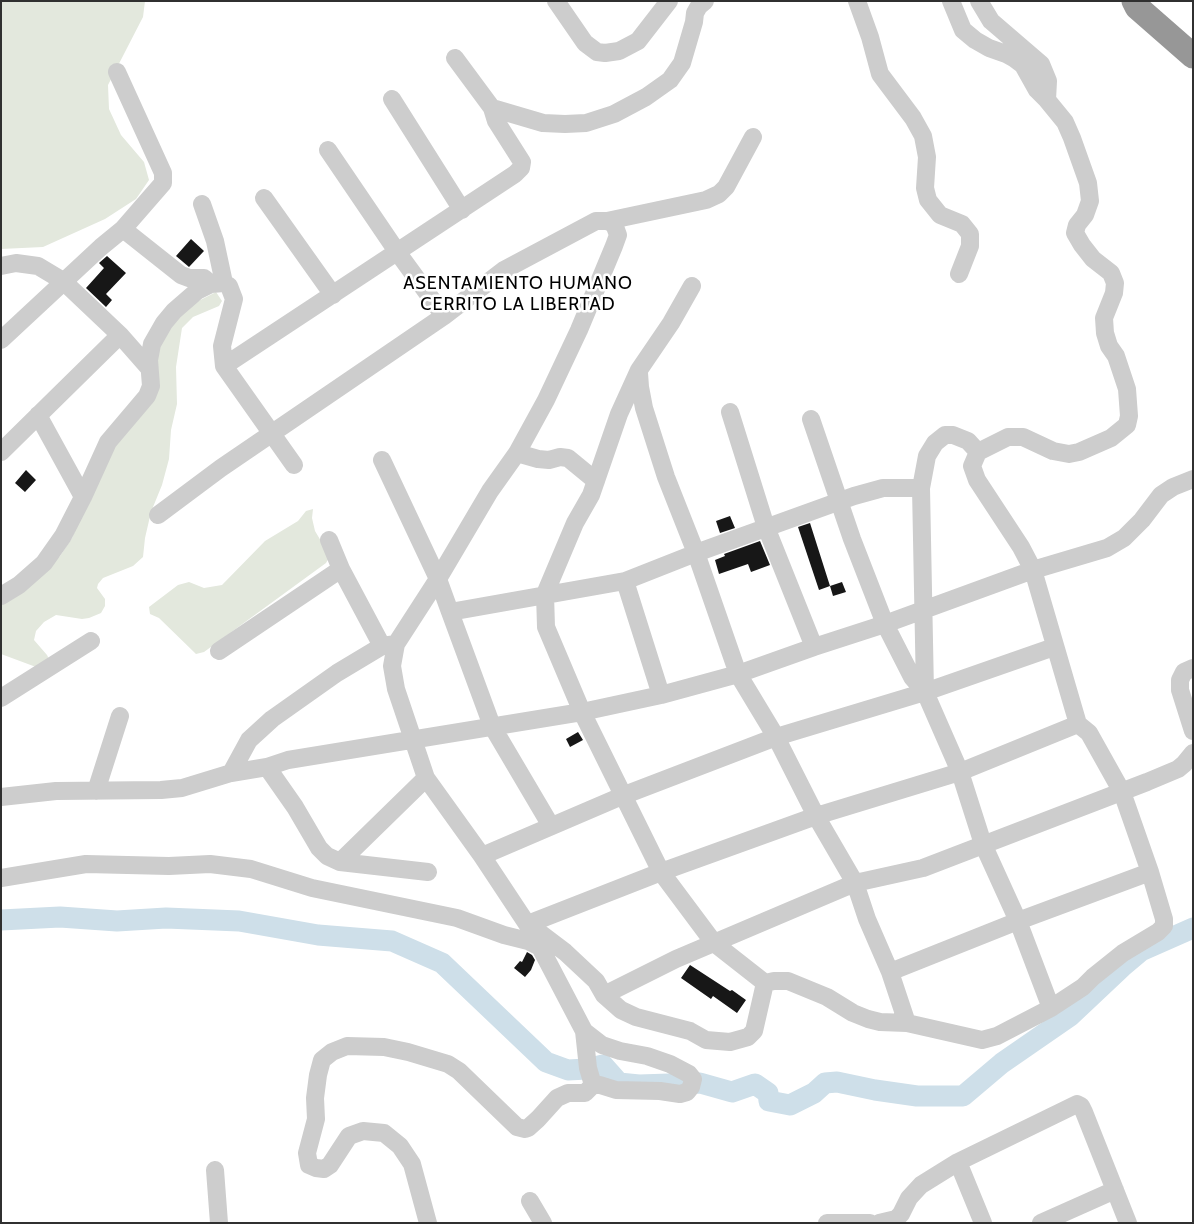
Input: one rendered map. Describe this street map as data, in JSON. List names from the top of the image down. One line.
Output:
{"districts":["ASENTAMIENTO HUMANO CERRITO LA LIBERTAD"]}
